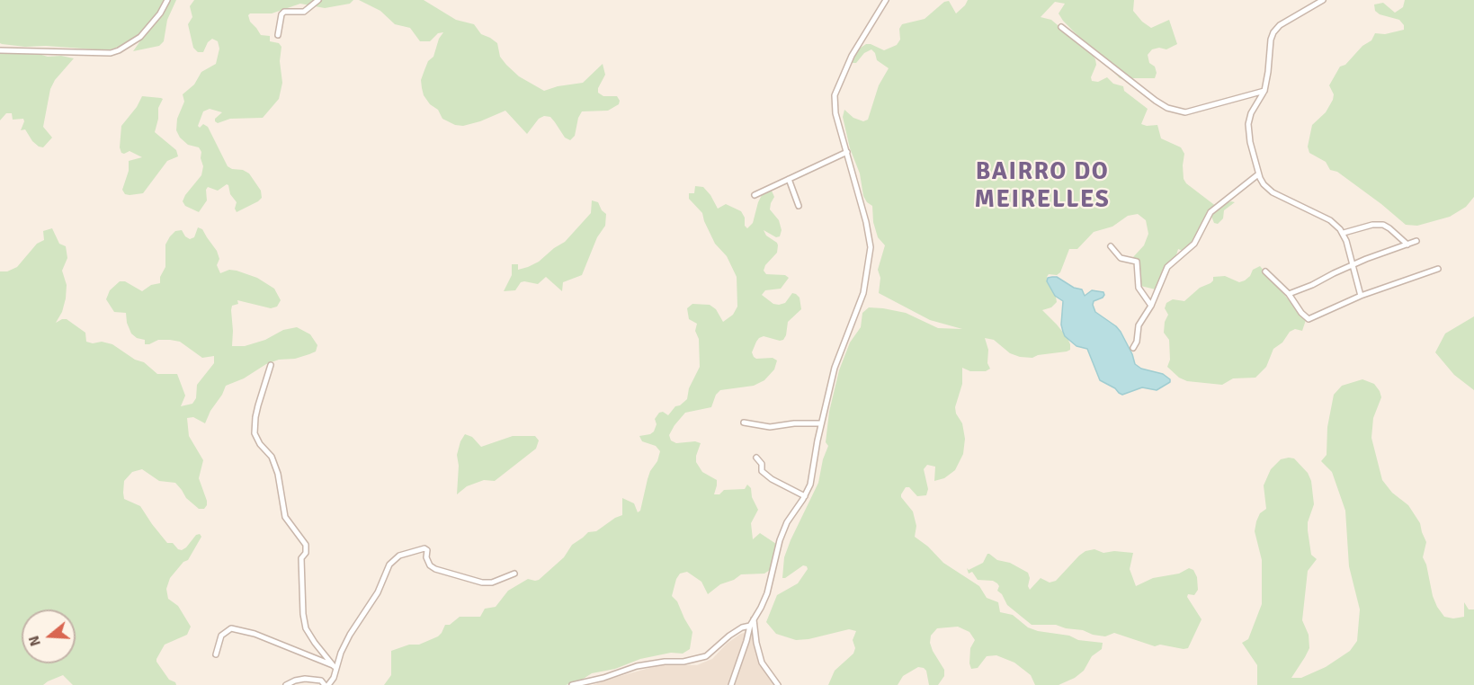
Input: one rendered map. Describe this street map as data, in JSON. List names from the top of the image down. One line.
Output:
{"districts":["BAIRRO DO MEIRELLES"],"north":"left"}
